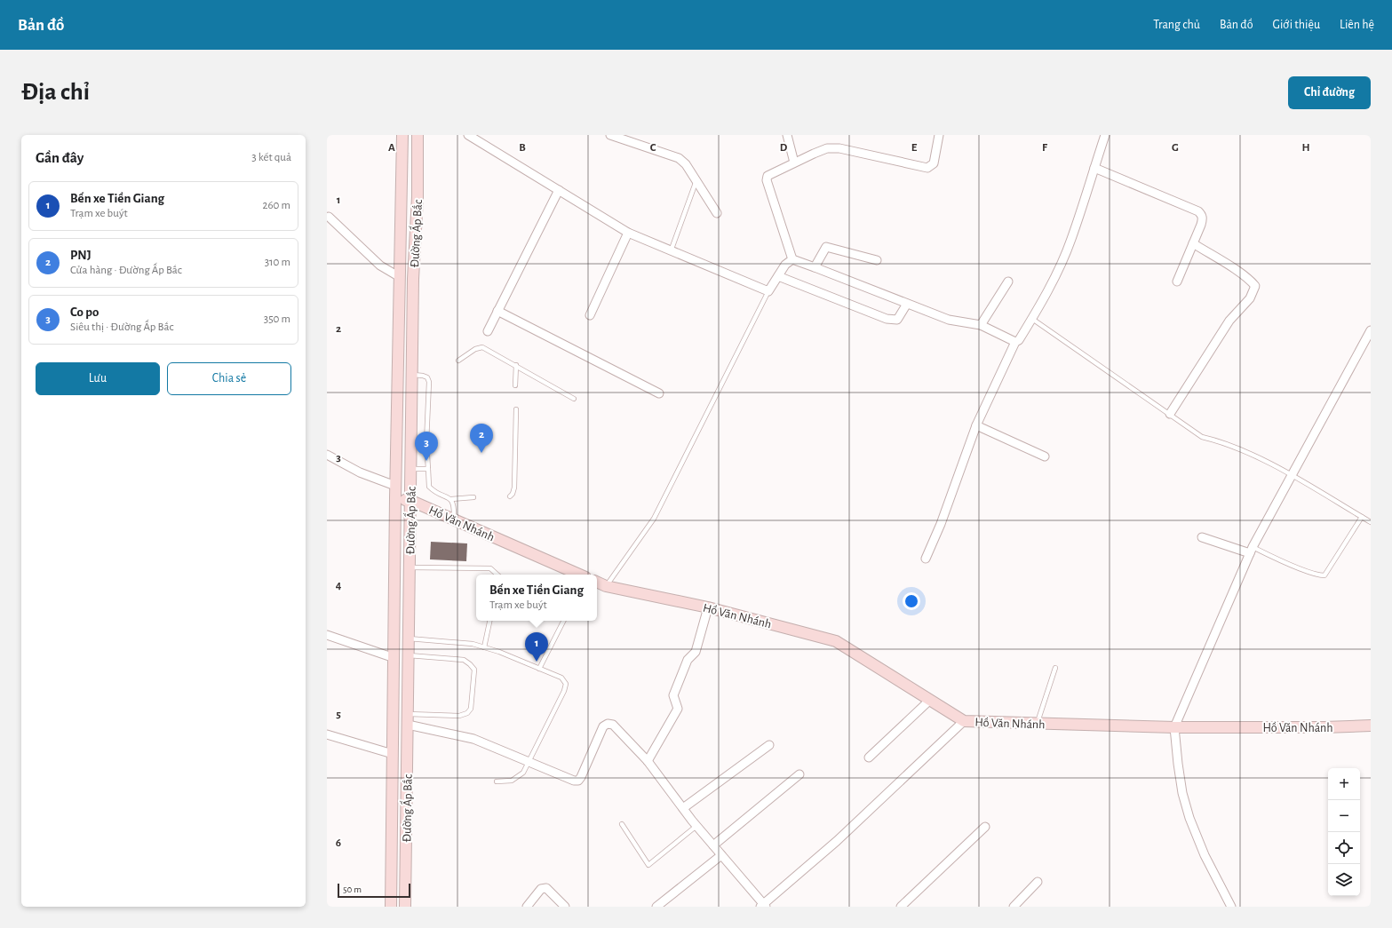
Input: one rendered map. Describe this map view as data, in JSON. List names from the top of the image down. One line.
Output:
{"streets":{"main road":["Đường Ấp Bắc","Hồ Văn Nhánh"]},"crossings":[["Đường Ấp Bắc","Hồ Văn Nhánh"]],"scale_bar":"50 m","page":{"header":"Bản đồ","nav":["Trang chủ","Bản đồ","Giới thiệu","Liên hệ"],"buttons":["Chỉ đường",["Lưu","Chia sẻ"]],"title":"Địa chỉ","heading":["Gần đây","3 kết quả"],"list":[{"mark":"1","name":"Bến xe Tiền Giang","note":"Trạm xe buýt","value":"260 m"},{"mark":"2","name":"PNJ","note":"Cửa hàng · Đường Ấp Bắc","value":"310 m"},{"mark":"3","name":"Co po","note":"Siêu thị · Đường Ấp Bắc","value":"350 m"}],"pins":["2","3","1"],"popup":["Bến xe Tiền Giang","Trạm xe buýt"],"map_buttons":["+","−"],"scale":"50 m"},"grid":{"columns":["A","B","C","D","E","F","G","H"],"rows":["1","2","3","4","5","6"]}}
